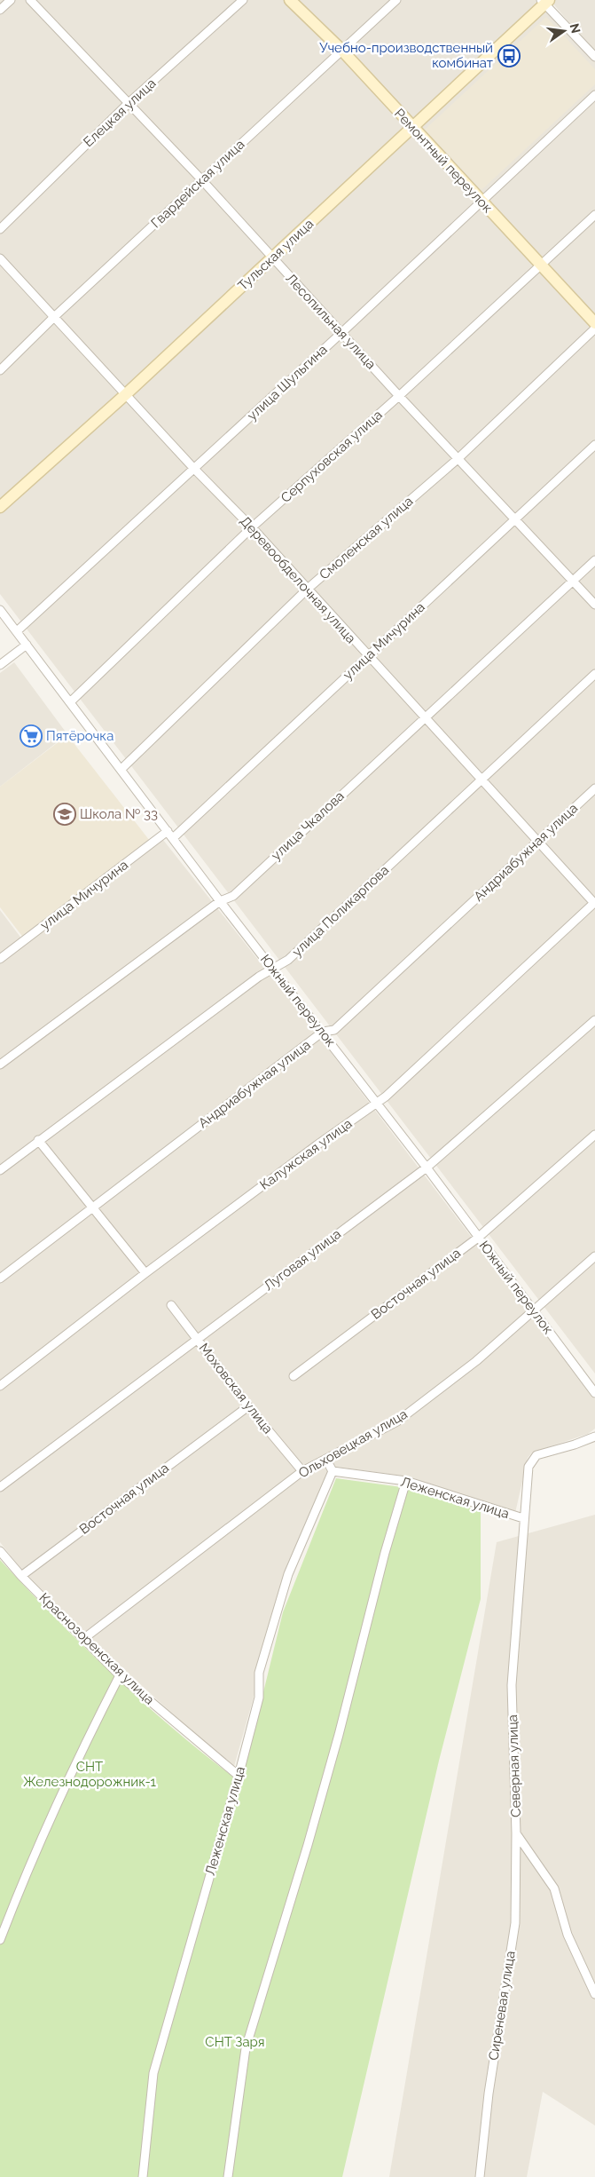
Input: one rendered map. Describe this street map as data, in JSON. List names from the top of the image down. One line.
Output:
{"streets":{"main road":["Ремонтный переулок","Тульская улица"],"street":["Елецкая улица","Гвардейская улица","Лесопильная улица","улица Шульгина","Серпуховская улица","Смоленская улица","Деревообделочная улица","улица Мичурина","улица Чкалова","Андриабужная улица","улица Поликарпова","Южный переулок","Калужская улица","Луговая улица","Восточная улица","Моховская улица","Ольховецкая улица","Леженская улица","Краснозоренская улица","Северная улица","Сиреневая улица"]},"crossings":[["Елецкая улица","Лесопильная улица"],["Ремонтный переулок","Гвардейская улица"],["Ремонтный переулок","Тульская улица"],["Ремонтный переулок","улица Шульгина"],["Ремонтный переулок","Серпуховская улица"],["Гвардейская улица","Лесопильная улица"],["Гвардейская улица","Деревообделочная улица"],["Тульская улица","Лесопильная улица"],["Тульская улица","Деревообделочная улица"],["Лесопильная улица","улица Шульгина"],["Лесопильная улица","Серпуховская улица"],["Лесопильная улица","Смоленская улица"],["Лесопильная улица","улица Мичурина"],["Лесопильная улица","улица Чкалова"],["улица Шульгина","Деревообделочная улица"],["улица Шульгина","Южный переулок"],["Серпуховская улица","Деревообделочная улица"],["Серпуховская улица","Южный переулок"],["Смоленская улица","Деревообделочная улица"],["Смоленская улица","Южный переулок"],["Деревообделочная улица","улица Мичурина"],["Деревообделочная улица","улица Чкалова"],["Деревообделочная улица","Андриабужная улица"],["Деревообделочная улица","улица Поликарпова"],["Деревообделочная улица","Калужская улица"],["улица Мичурина","Южный переулок"],["улица Чкалова","Южный переулок"],["Андриабужная улица","Южный переулок"],["улица Поликарпова","Южный переулок"],["Южный переулок","Калужская улица"],["Южный переулок","Луговая улица"],["Южный переулок","Восточная улица"],["Южный переулок","Ольховецкая улица"],["Луговая улица","Моховская улица"],["Восточная улица","Моховская улица"],["Восточная улица","Краснозоренская улица"],["Моховская улица","Ольховецкая улица"],["Ольховецкая улица","Краснозоренская улица"],["Леженская улица","Краснозоренская улица"],["Леженская улица","Северная улица"],["Северная улица","Сиреневая улица"]],"parks":["СНТ Железнодорожник-1","СНТ Заря"],"places":{"bus stop":["Учебно-производственный комбинат"],"supermarket":["Пятёрочка"],"school or university":["Школа № 33"]},"north":"right"}
